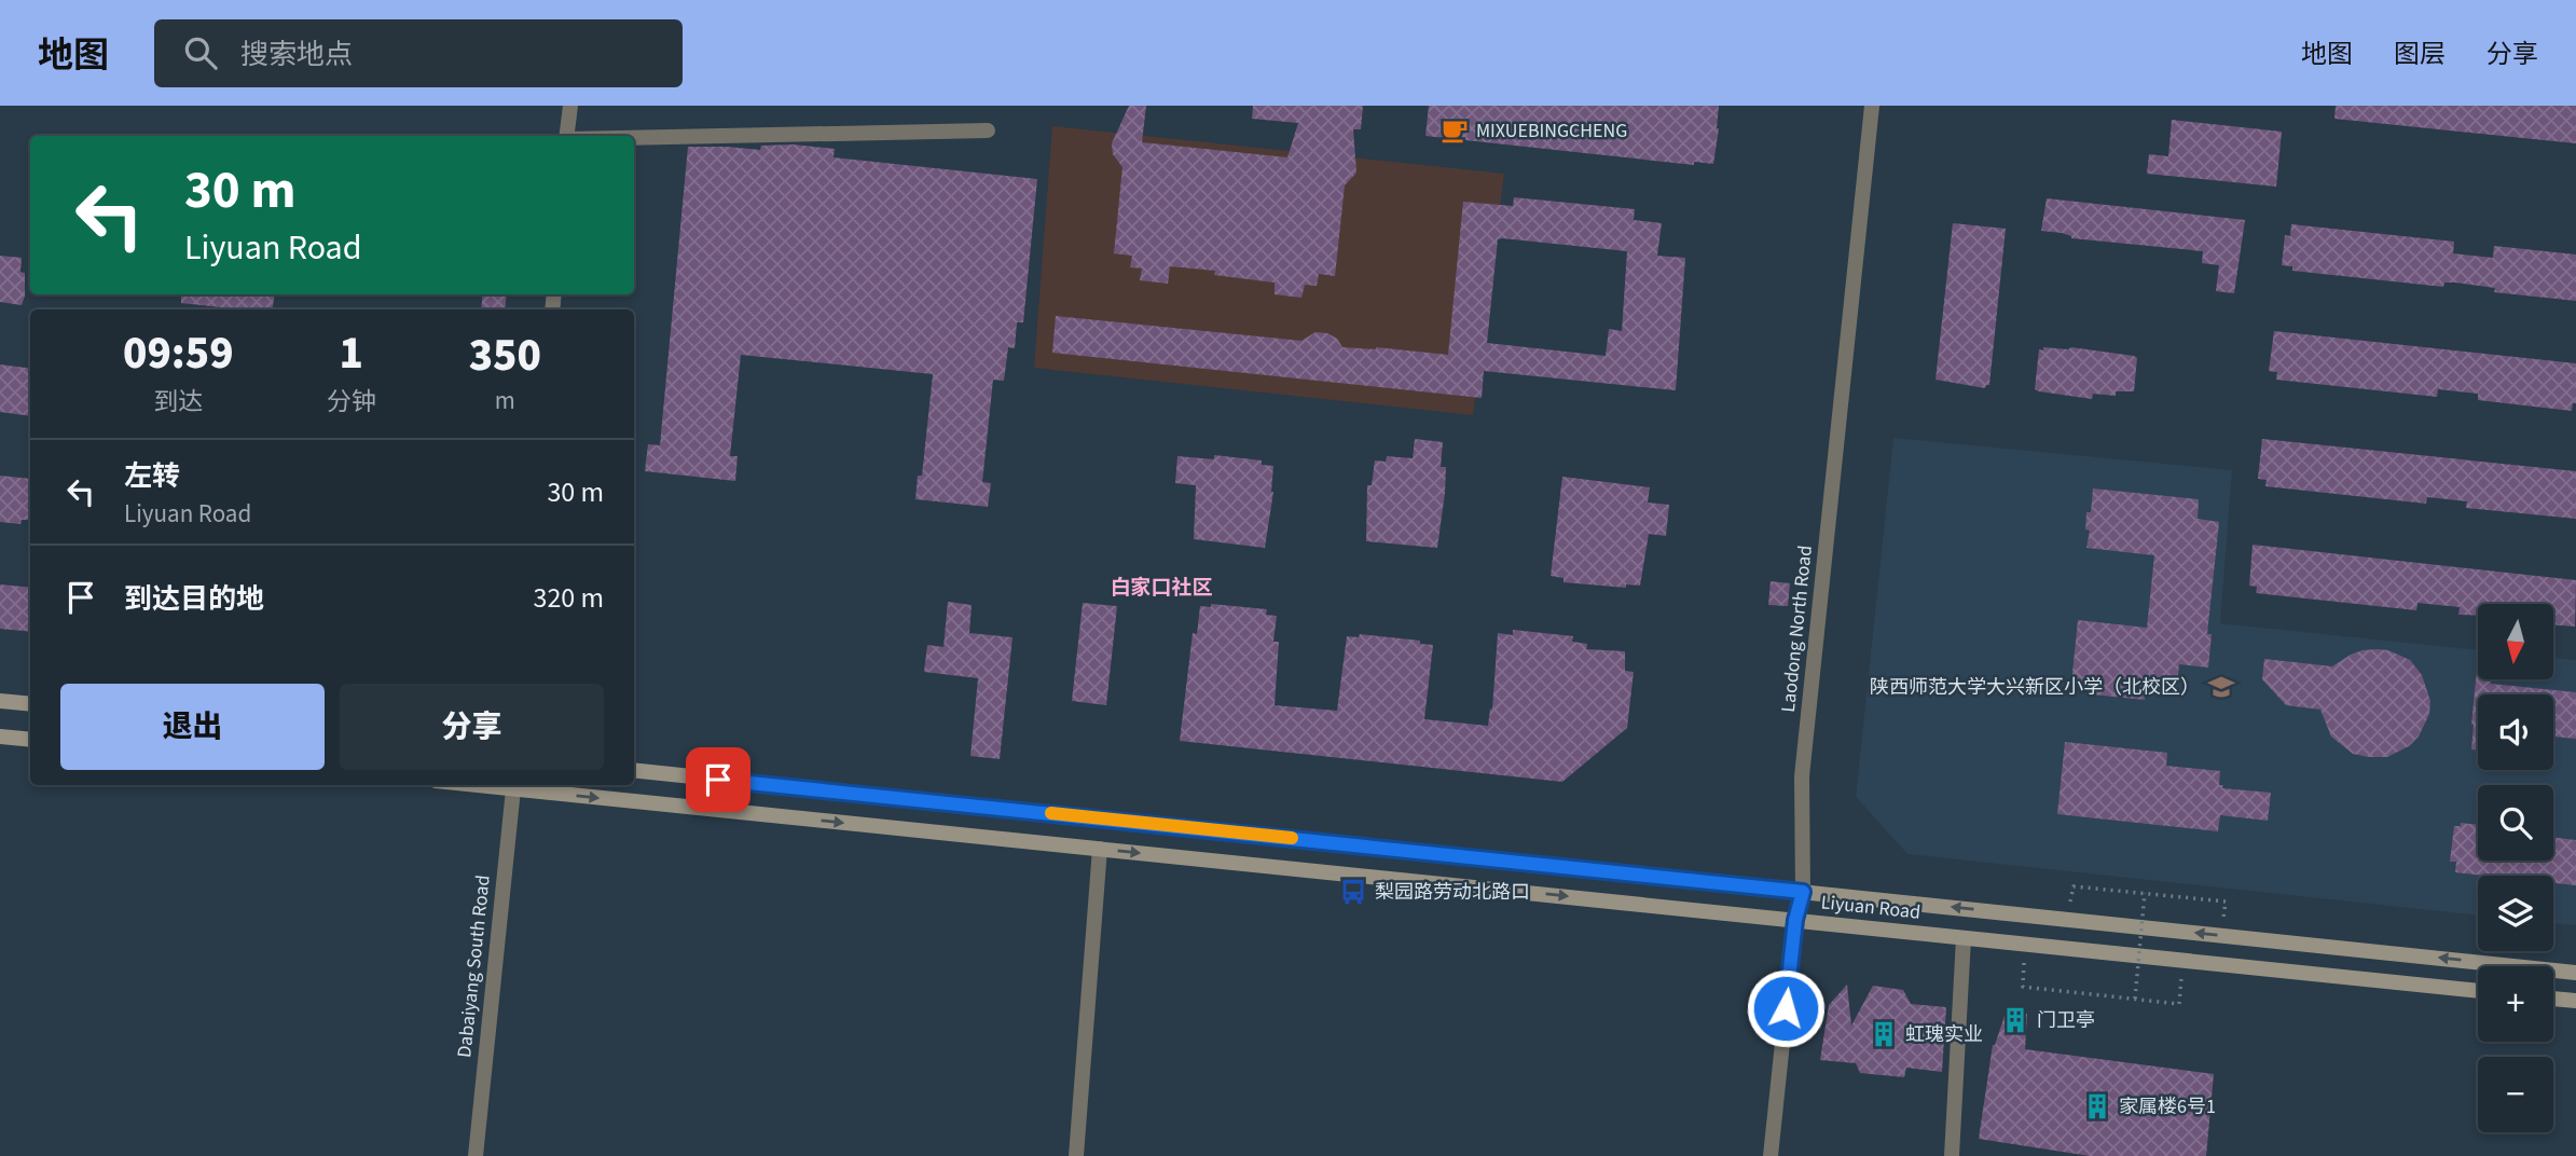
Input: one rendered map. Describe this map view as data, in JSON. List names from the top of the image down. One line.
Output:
{"streets":{"main road":["Liyuan Road"],"street":["Laodong North Road","Dabaiyang South Road"]},"crossings":[["Laodong North Road","Liyuan Road"],["Liyuan Road","Dabaiyang South Road"]],"districts":["白家口社区"],"places":{"cafe":["MIXUEBINGCHENG"],"school or university":["陕西师范大学大兴新区小学（北校区）"],"bus stop":["梨园路劳动北路口"],"building":["门卫亭","虹瑰实业","家属楼6号1"]},"north":"bottom","page":{"header":"地图","search":"搜索地点","nav":["地图","图层","分享"],"turn":["30 m","Liyuan Road"],"eta":["09:59","到达","1","分钟","350","m"],"list":[{"name":"左转","note":"Liyuan Road","value":"30 m"},{"name":"到达目的地","value":"320 m"}],"map_buttons":["+","−"],"buttons":["退出","分享"]}}
